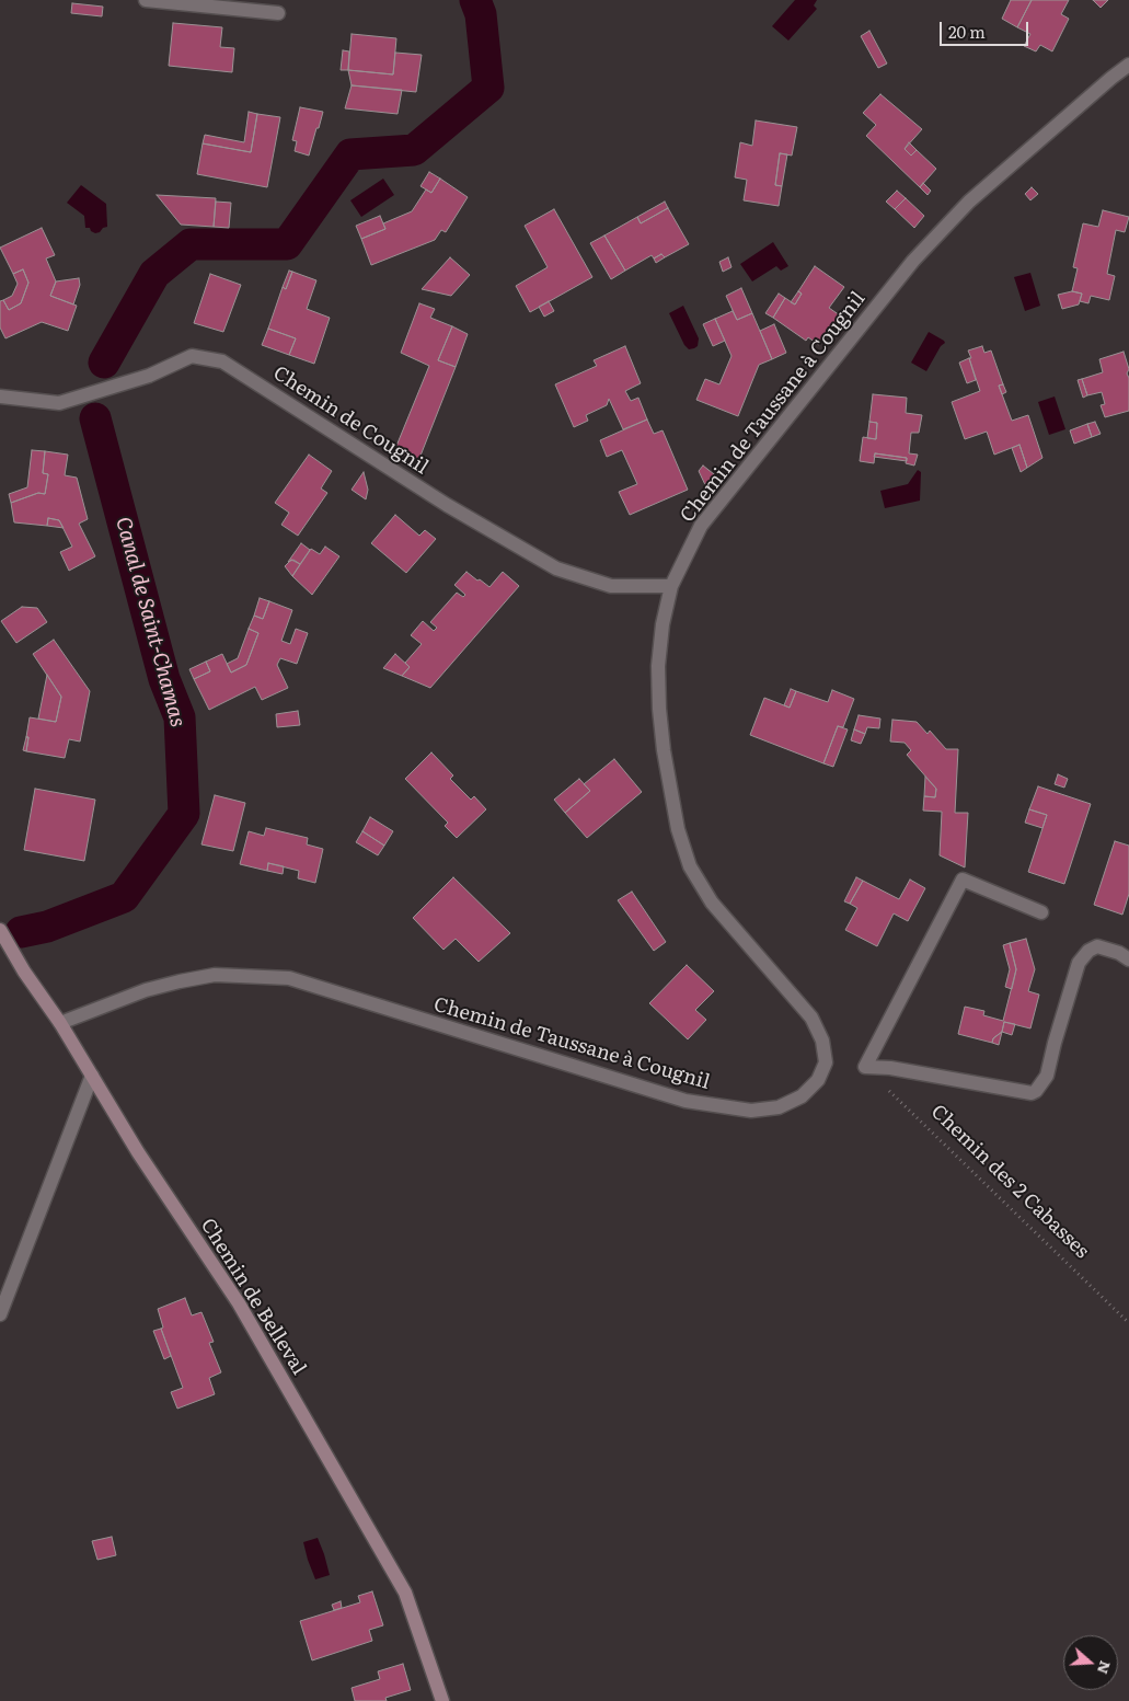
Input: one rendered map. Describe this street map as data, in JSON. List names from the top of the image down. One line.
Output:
{"streets":{"street":["Chemin de Taussane à Cougnil","Chemin de Cougnil","Chemin des 2 Cabasses","Chemin de Belleval"]},"crossings":[["Chemin de Taussane à Cougnil","Chemin de Cougnil"],["Chemin de Taussane à Cougnil","Chemin de Belleval"]],"water":["Canal de Saint-Chamas"],"scale_bar":"20 m","north":"right"}
